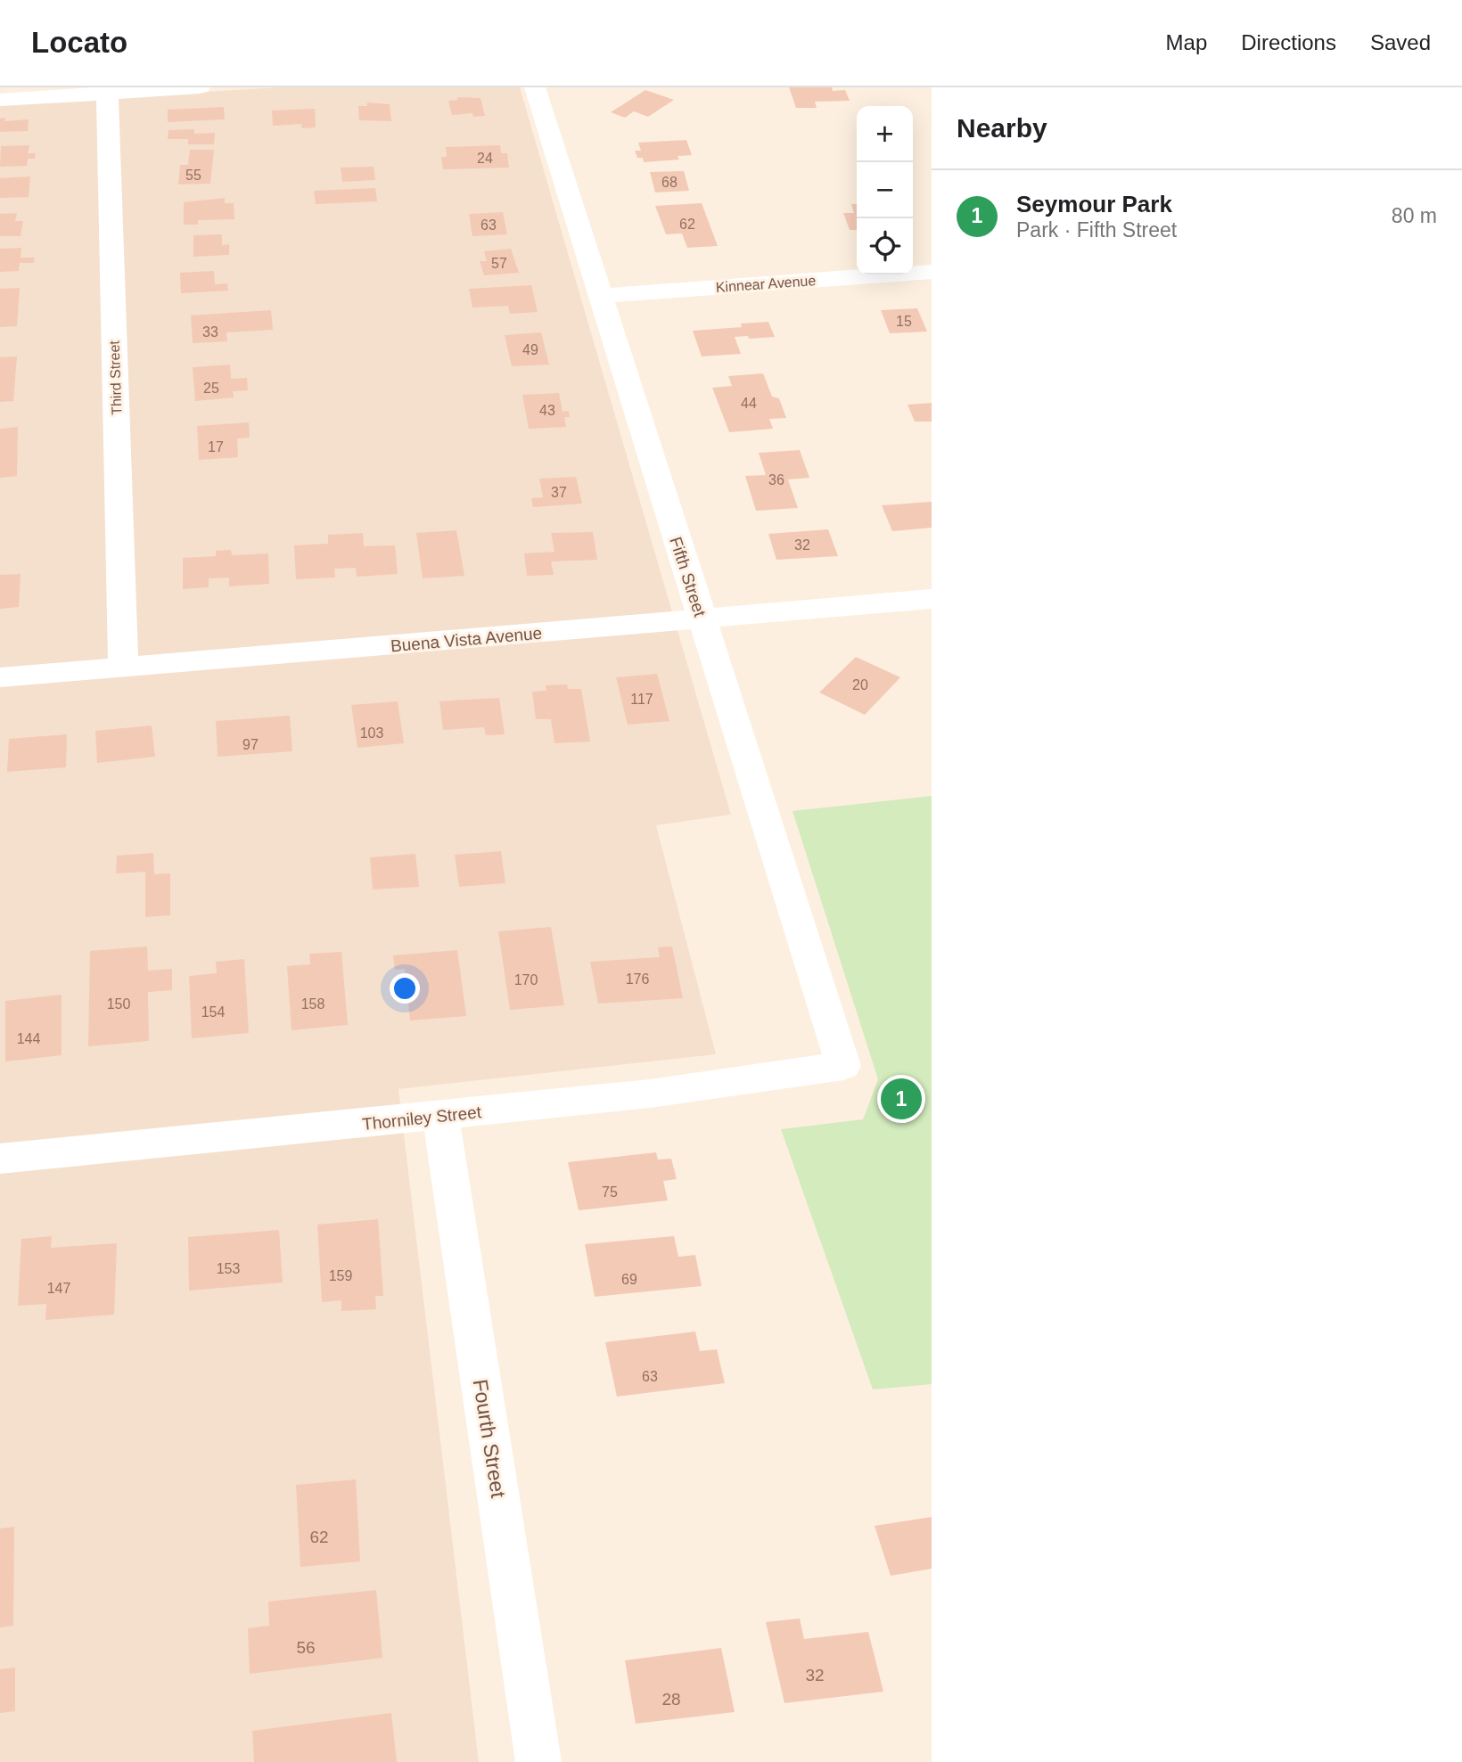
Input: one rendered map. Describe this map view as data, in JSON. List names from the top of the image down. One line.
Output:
{"streets":{"street":["Kinnear Avenue","Third Street","Fifth Street","Buena Vista Avenue","Thorniley Street","Fourth Street"]},"crossings":[["Kinnear Avenue","Fifth Street"],["Third Street","Buena Vista Avenue"],["Fifth Street","Buena Vista Avenue"],["Fifth Street","Thorniley Street"],["Thorniley Street","Fourth Street"]],"house_numbers":["24","55","68","62","63","57","15","33","49","25","44","43","17","36","37","32","20","117","103","97","176","170","150","158","154","144","75","153","159","69","147","63","62","56","32","28"],"page":{"header":"Locato","nav":["Map","Directions","Saved"],"heading":"Nearby","map_buttons":["+","−"],"list":[{"mark":"1","name":"Seymour Park","note":"Park · Fifth Street","value":"80 m"}],"pins":"1"}}
